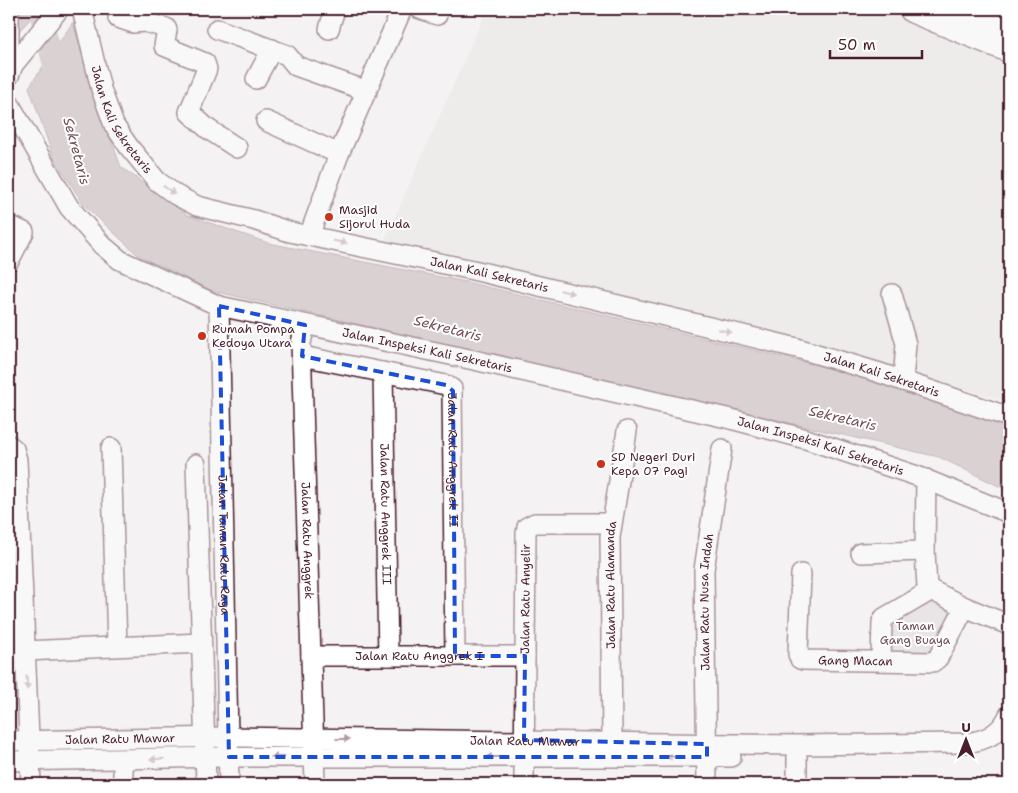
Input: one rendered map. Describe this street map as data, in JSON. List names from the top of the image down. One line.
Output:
{"streets":{"street":["Jalan Kali Sekretaris","Jalan Inspeksi Kali Sekretaris","Jalan Ratu Anggrek II","Jalan Ratu Anggrek III","Jalan Ratu Anggrek","Jalan Taman Ratu Raya","Jalan Ratu Alamanda","Jalan Ratu Anyelir","Jalan Ratu Nusa Indah","Jalan Ratu Anggrek I","Gang Macan","Jalan Ratu Mawar"]},"crossings":[["Jalan Inspeksi Kali Sekretaris","Jalan Ratu Anggrek"],["Jalan Inspeksi Kali Sekretaris","Jalan Taman Ratu Raya"],["Jalan Ratu Anggrek II","Jalan Ratu Anggrek III"],["Jalan Ratu Anggrek II","Jalan Ratu Anggrek"],["Jalan Ratu Anggrek II","Jalan Ratu Anggrek I"],["Jalan Ratu Anggrek III","Jalan Ratu Anggrek I"],["Jalan Ratu Anggrek","Jalan Ratu Anggrek I"],["Jalan Ratu Anggrek","Jalan Ratu Mawar"],["Jalan Taman Ratu Raya","Jalan Ratu Mawar"],["Jalan Ratu Alamanda","Jalan Ratu Anyelir"],["Jalan Ratu Alamanda","Jalan Ratu Mawar"],["Jalan Ratu Anyelir","Jalan Ratu Anggrek I"],["Jalan Ratu Anyelir","Jalan Ratu Mawar"],["Jalan Ratu Nusa Indah","Jalan Ratu Mawar"]],"one_way":["Jalan Kali Sekretaris"],"water":["Sekretaris"],"parks":["Taman Gang Buaya"],"places":["Masjid Sijorul Huda","Rumah Pompa Kedoya Utara","SD Negeri Duri Kepa 07 Pagi"],"scale_bar":"50 m","north":"top"}
